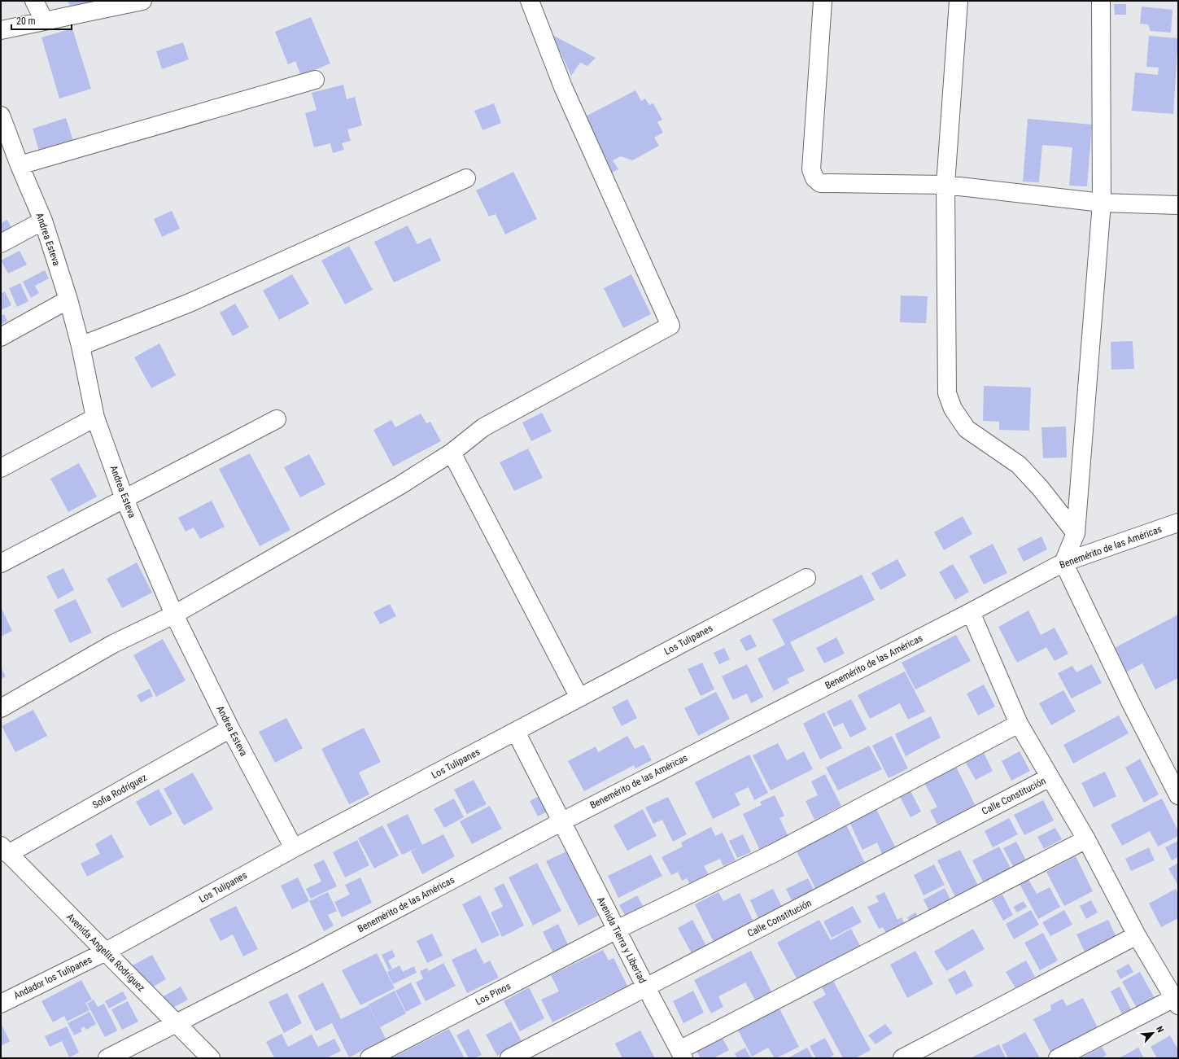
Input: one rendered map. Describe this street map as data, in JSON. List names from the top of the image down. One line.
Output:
{"streets":{"street":["Andrea Esteva","Benemérito de las Américas","Los Tulipanes","Sofia Rodríguez","Calle Constitución","Avenida Tierra y Libertad","Avenida Angelita Rodríguez","Andador los Tulipanes","Los Pinos"]},"crossings":[["Andrea Esteva","Los Tulipanes"],["Andrea Esteva","Sofia Rodríguez"],["Benemérito de las Américas","Avenida Tierra y Libertad"],["Benemérito de las Américas","Avenida Angelita Rodríguez"],["Los Tulipanes","Avenida Tierra y Libertad"],["Los Tulipanes","Avenida Angelita Rodríguez"],["Los Tulipanes","Andador los Tulipanes"],["Sofia Rodríguez","Avenida Angelita Rodríguez"],["Calle Constitución","Avenida Tierra y Libertad"],["Avenida Tierra y Libertad","Los Pinos"],["Avenida Angelita Rodríguez","Andador los Tulipanes"]],"scale_bar":"20 m","north":"top right"}
